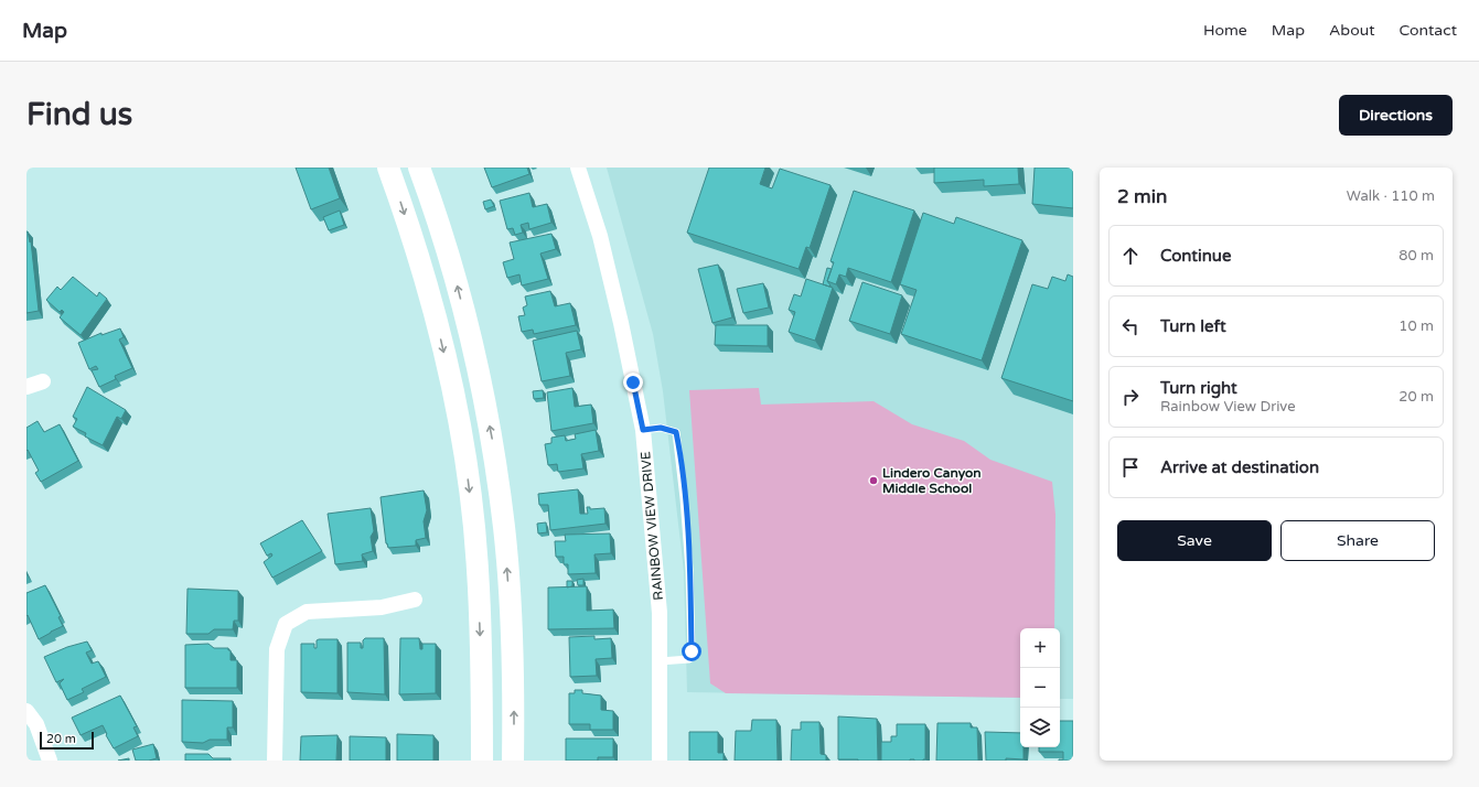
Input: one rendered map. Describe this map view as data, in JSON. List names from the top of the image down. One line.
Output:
{"streets":{"street":["RAINBOW VIEW DRIVE"]},"places":["Lindero Canyon Middle School"],"scale_bar":"20 m","page":{"header":"Map","nav":["Home","Map","About","Contact"],"buttons":["Directions",["Save","Share"]],"title":"Find us","heading":["2 min","Walk · 110 m"],"list":[["Continue","80 m"],["Turn left","10 m"],["Turn right","Rainbow View Drive","20 m"],"Arrive at destination"],"map_buttons":["+","−"],"scale":"20 m"}}
